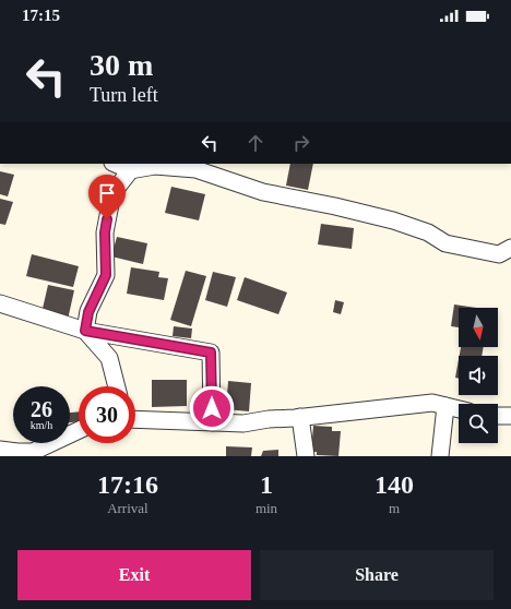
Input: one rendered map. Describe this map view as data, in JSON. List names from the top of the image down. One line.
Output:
{"north":"bottom","page":{"status":"17:15","turn":["30 m","Turn left"],"speed":"26 km/h","limit":"30","eta":["17:16","Arrival","1","min","140","m"],"buttons":["Exit","Share"]}}
